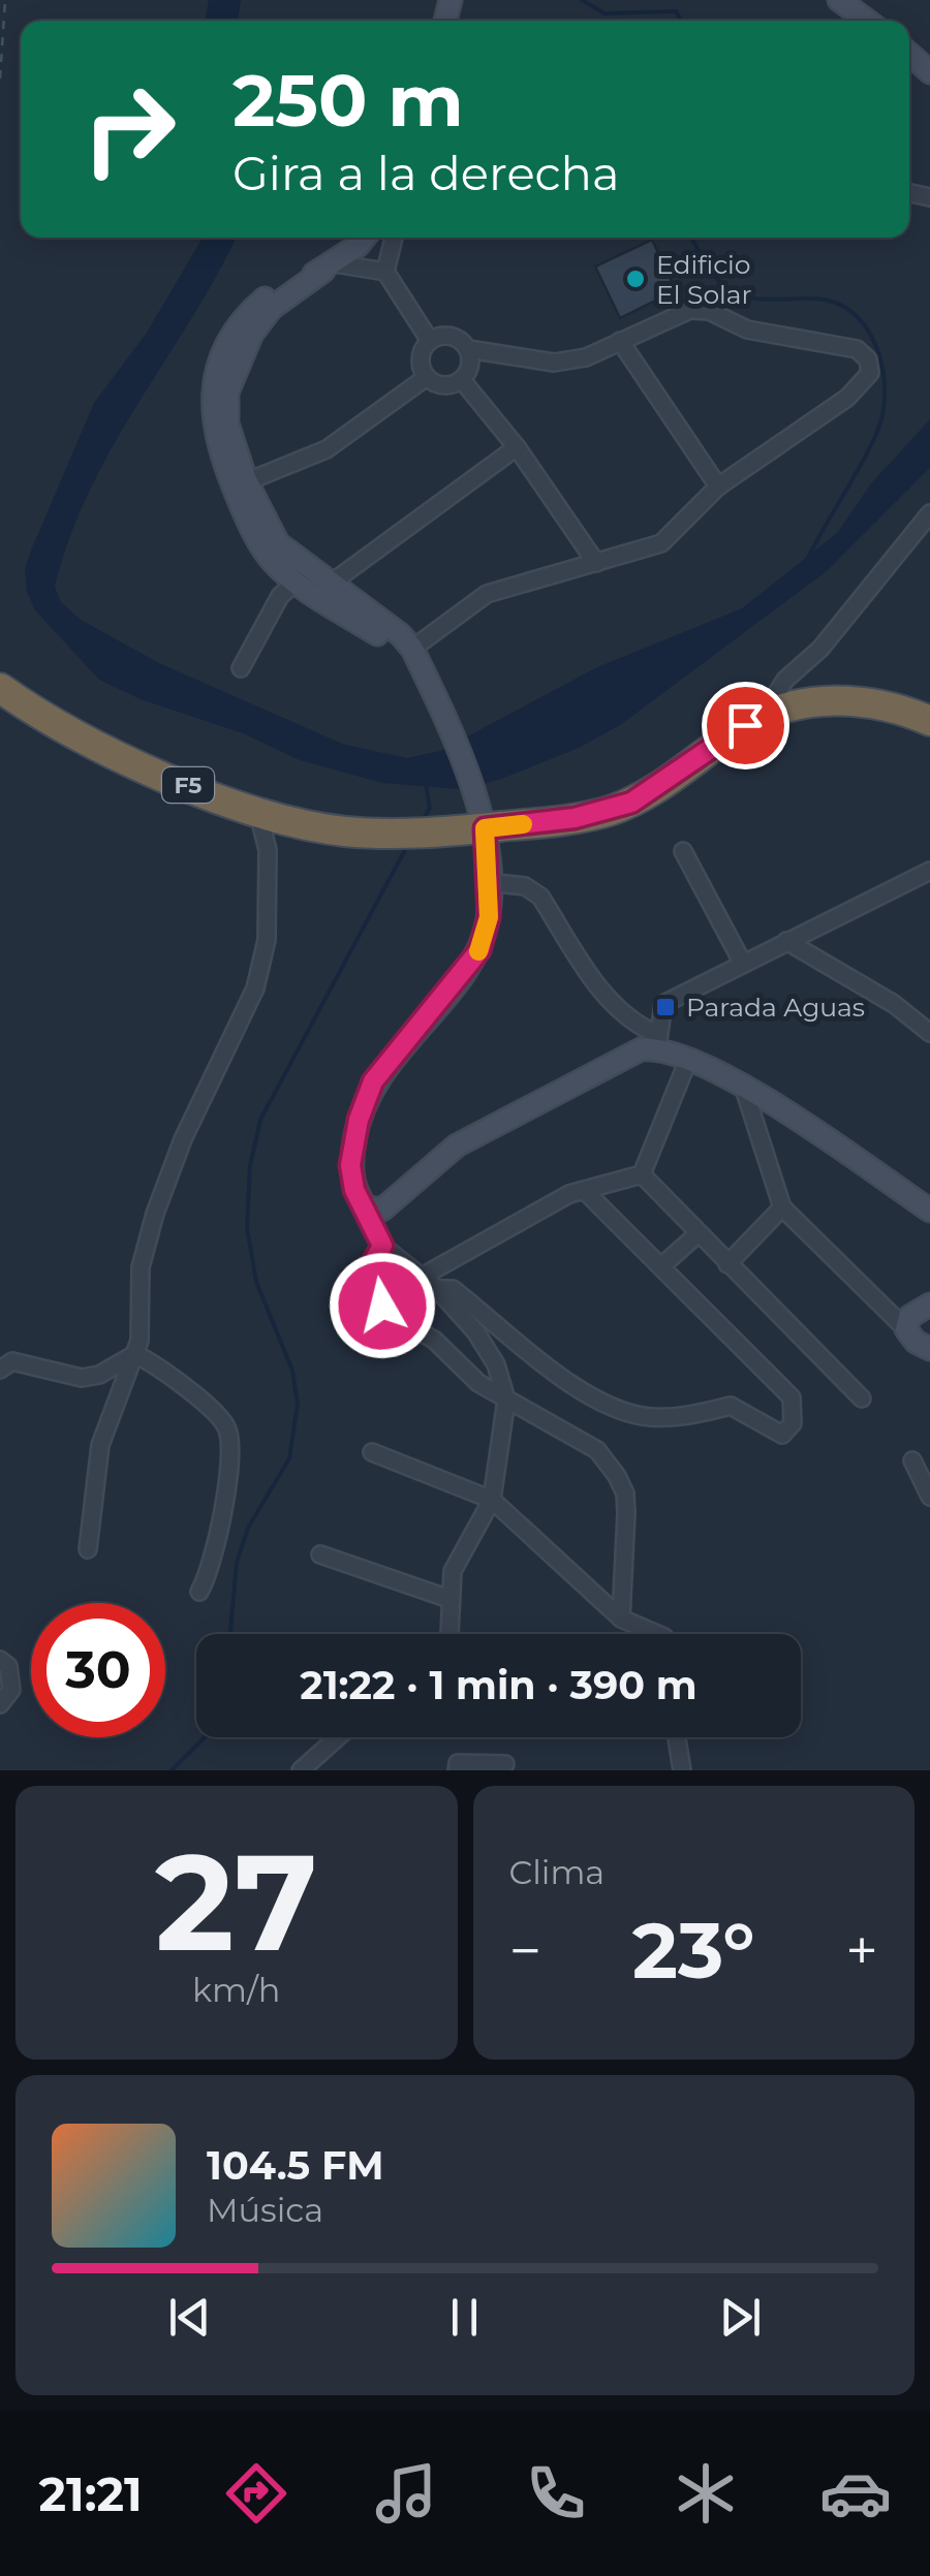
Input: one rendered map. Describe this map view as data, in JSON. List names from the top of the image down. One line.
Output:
{"streets":{"highway":["F5"]},"places":{"other":["Edificio El Solar"],"transit":["Parada Aguas"]},"page":{"turn":["250 m","Gira a la derecha"],"limit":"30","trip":"21:22 · 1 min · 390 m","tile":[["27","km/h"],"Clima"],"heat":["−","23°","+"],"song":["104.5 FM","Música"],"tabs":"21:21"}}
